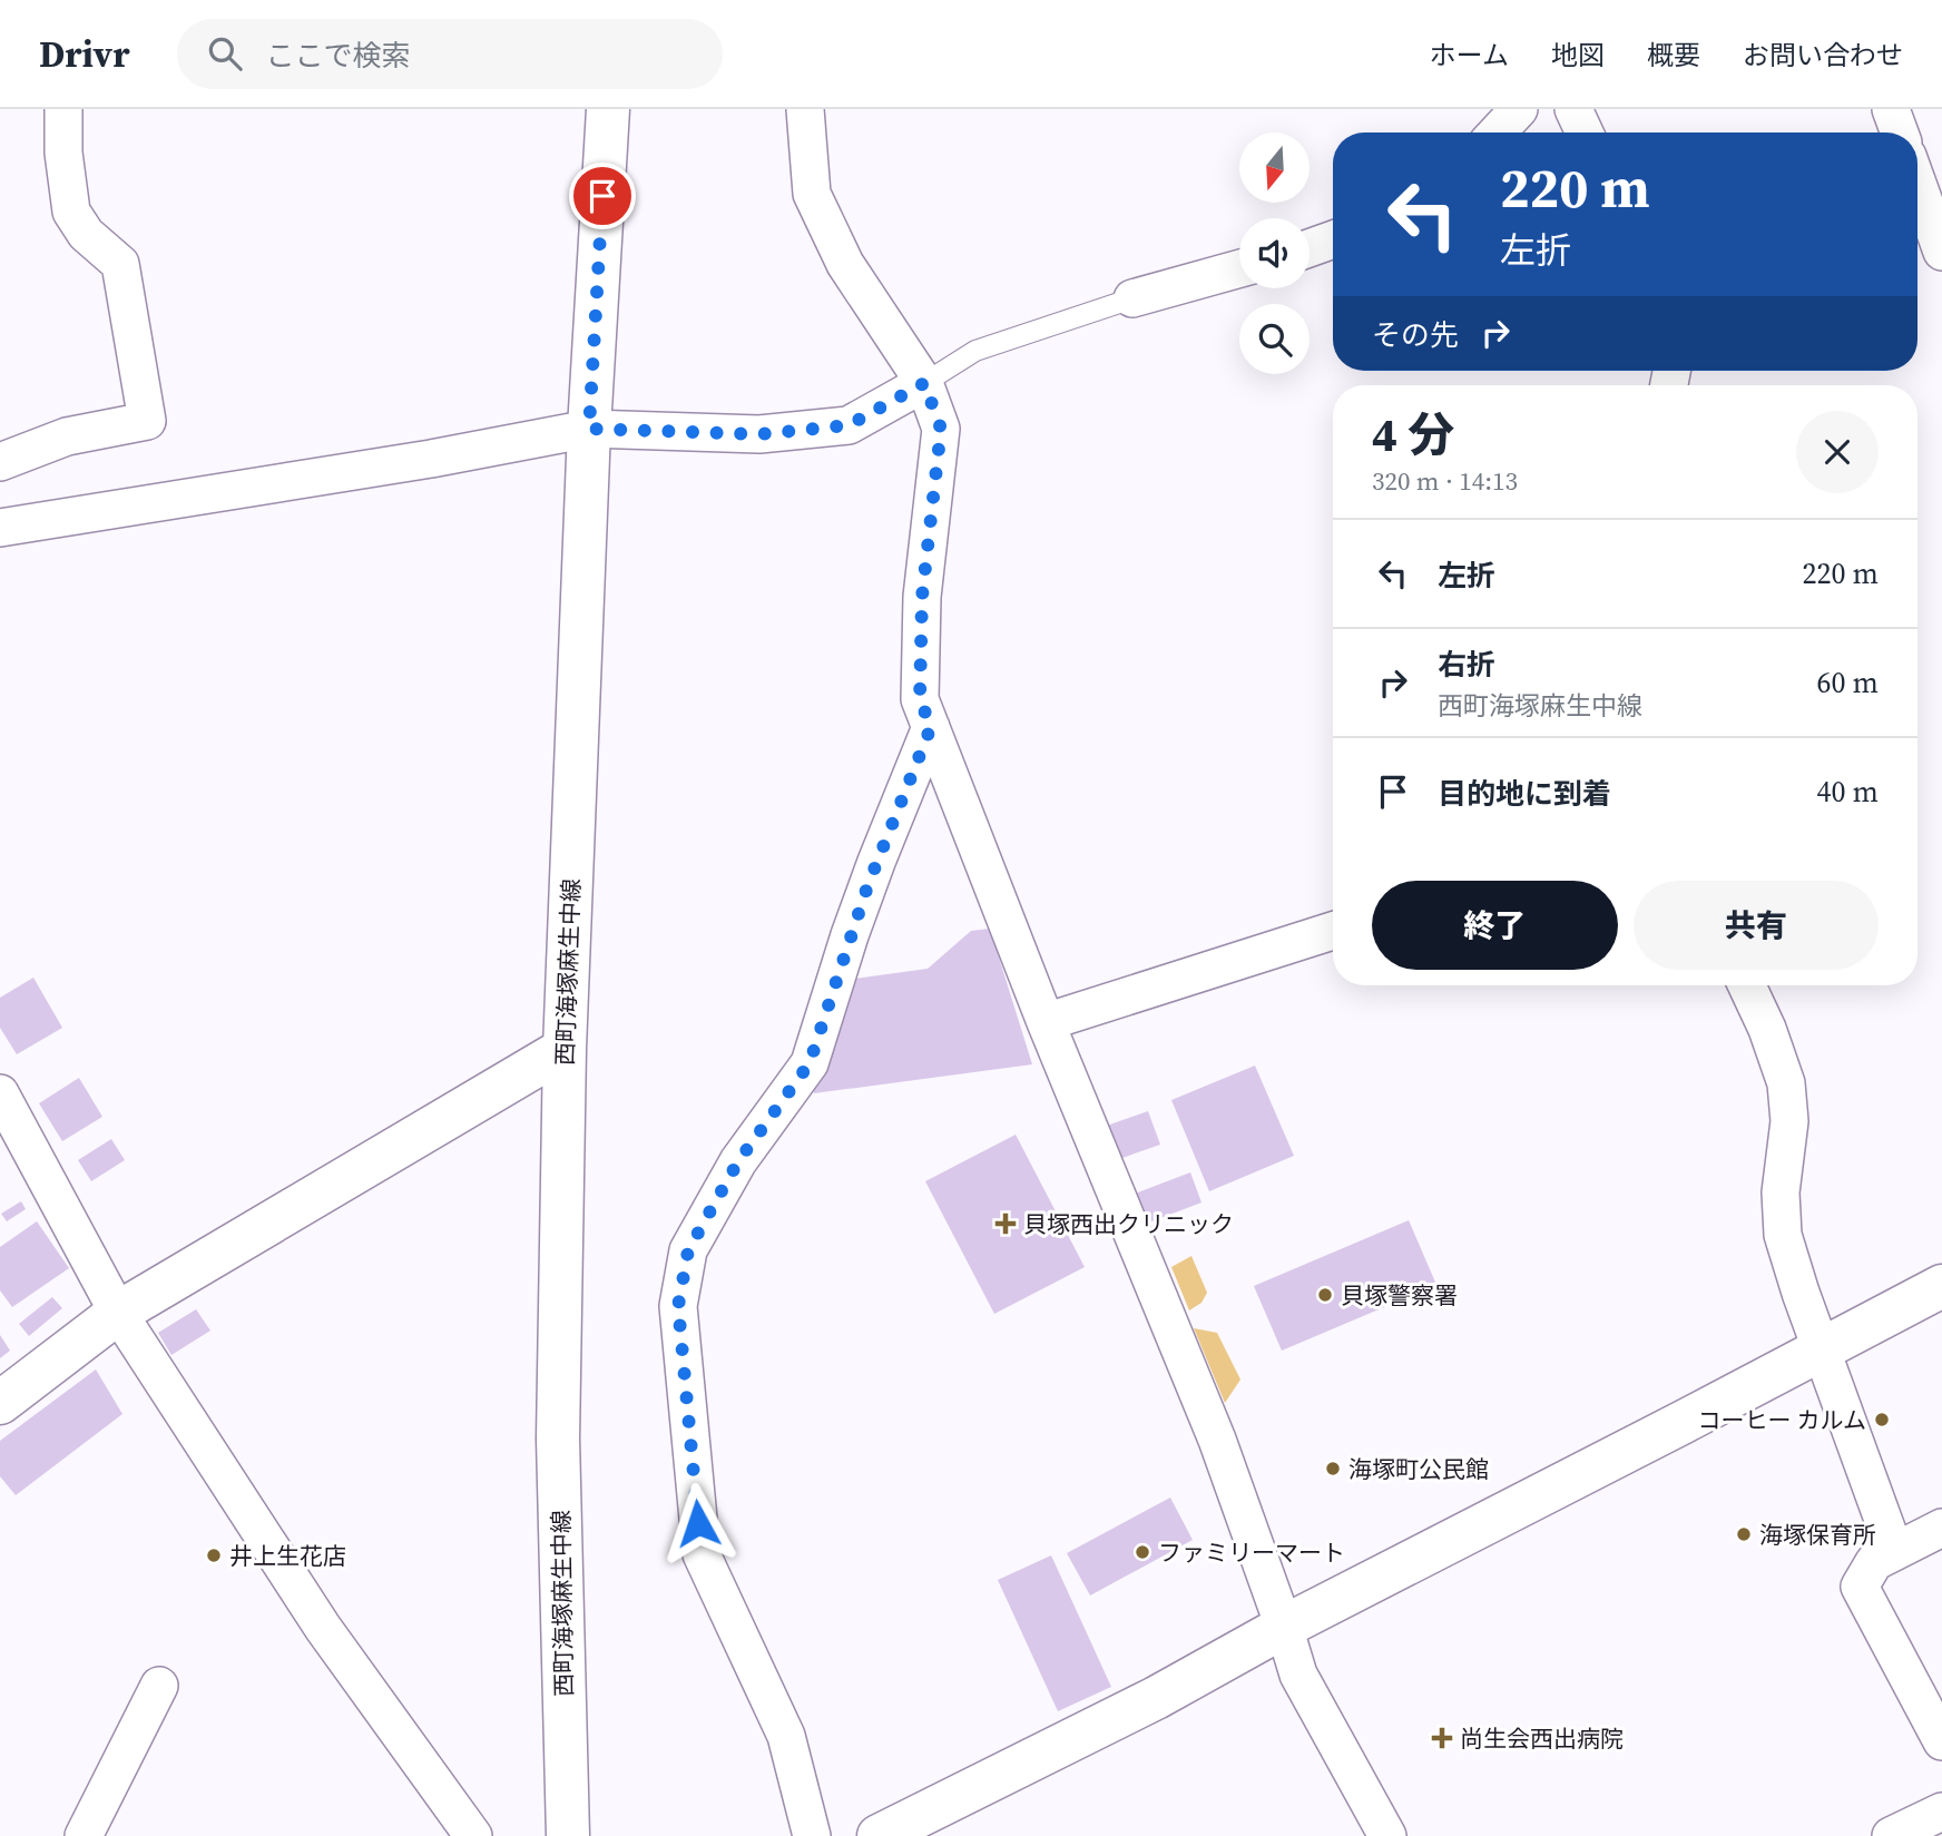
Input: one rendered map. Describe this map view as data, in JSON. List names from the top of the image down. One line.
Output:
{"streets":{"street":["西町海塚麻生中線"]},"places":{"health":["貝塚西出クリニック","尚生会西出病院"],"other":["貝塚警察署","コーヒー カルム","海塚町公民館","海塚保育所","ファミリーマート","井上生花店"]},"north":"bottom","page":{"header":"Drivr","search":"ここで検索","nav":["ホーム","地図","概要","お問い合わせ"],"turn":["220 m","左折"],"then":"その先","heading":["4 分","320 m · 14:13"],"list":[{"name":"左折","value":"220 m"},{"name":"右折","note":"西町海塚麻生中線","value":"60 m"},{"name":"目的地に到着","value":"40 m"}],"buttons":["終了","共有"]}}
